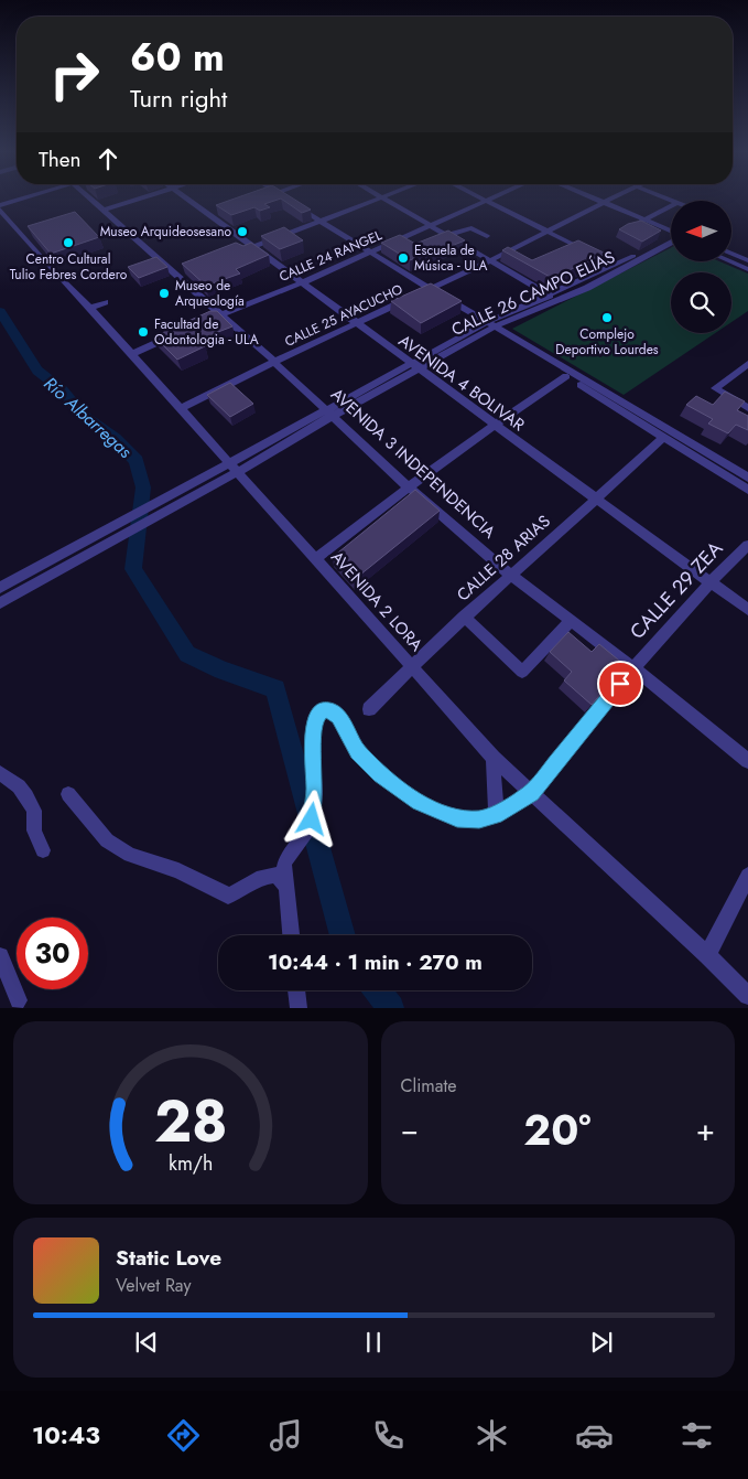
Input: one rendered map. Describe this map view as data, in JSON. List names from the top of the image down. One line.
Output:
{"streets":{"street":["CALLE 24 RANGEL","CALLE 26 CAMPO ELÍAS","CALLE 25 AYACUCHO","AVENIDA 4 BOLIVAR","AVENIDA 3 INDEPENDENCIA","CALLE 28 ARIAS","CALLE 29 ZEA","AVENIDA 2 LORA"]},"crossings":[["CALLE 24 RANGEL","AVENIDA 4 BOLIVAR"],["CALLE 24 RANGEL","AVENIDA 3 INDEPENDENCIA"],["CALLE 26 CAMPO ELÍAS","AVENIDA 4 BOLIVAR"],["CALLE 26 CAMPO ELÍAS","AVENIDA 3 INDEPENDENCIA"],["CALLE 26 CAMPO ELÍAS","AVENIDA 2 LORA"],["CALLE 25 AYACUCHO","AVENIDA 4 BOLIVAR"],["CALLE 25 AYACUCHO","AVENIDA 3 INDEPENDENCIA"],["CALLE 25 AYACUCHO","AVENIDA 2 LORA"],["AVENIDA 4 BOLIVAR","CALLE 28 ARIAS"],["AVENIDA 4 BOLIVAR","CALLE 29 ZEA"],["AVENIDA 3 INDEPENDENCIA","CALLE 28 ARIAS"],["AVENIDA 3 INDEPENDENCIA","CALLE 29 ZEA"],["CALLE 28 ARIAS","AVENIDA 2 LORA"],["CALLE 29 ZEA","AVENIDA 2 LORA"]],"water":["Río Albarregas"],"places":["Museo Arquideosesano","Centro Cultural Tulio Febres Cordero","Escuela de Música - ULA","Museo de Arqueología","Complejo Deportivo Lourdes","Facultad de Odontologia - ULA"],"north":"left","page":{"turn":["60 m","Turn right"],"then":"Then","limit":"30","trip":"10:44 · 1 min · 270 m","tile":"Climate","heat":["−","20°","+"],"song":["Static Love","Velvet Ray"],"tabs":"10:43","gauge":["28","km/h"]}}
